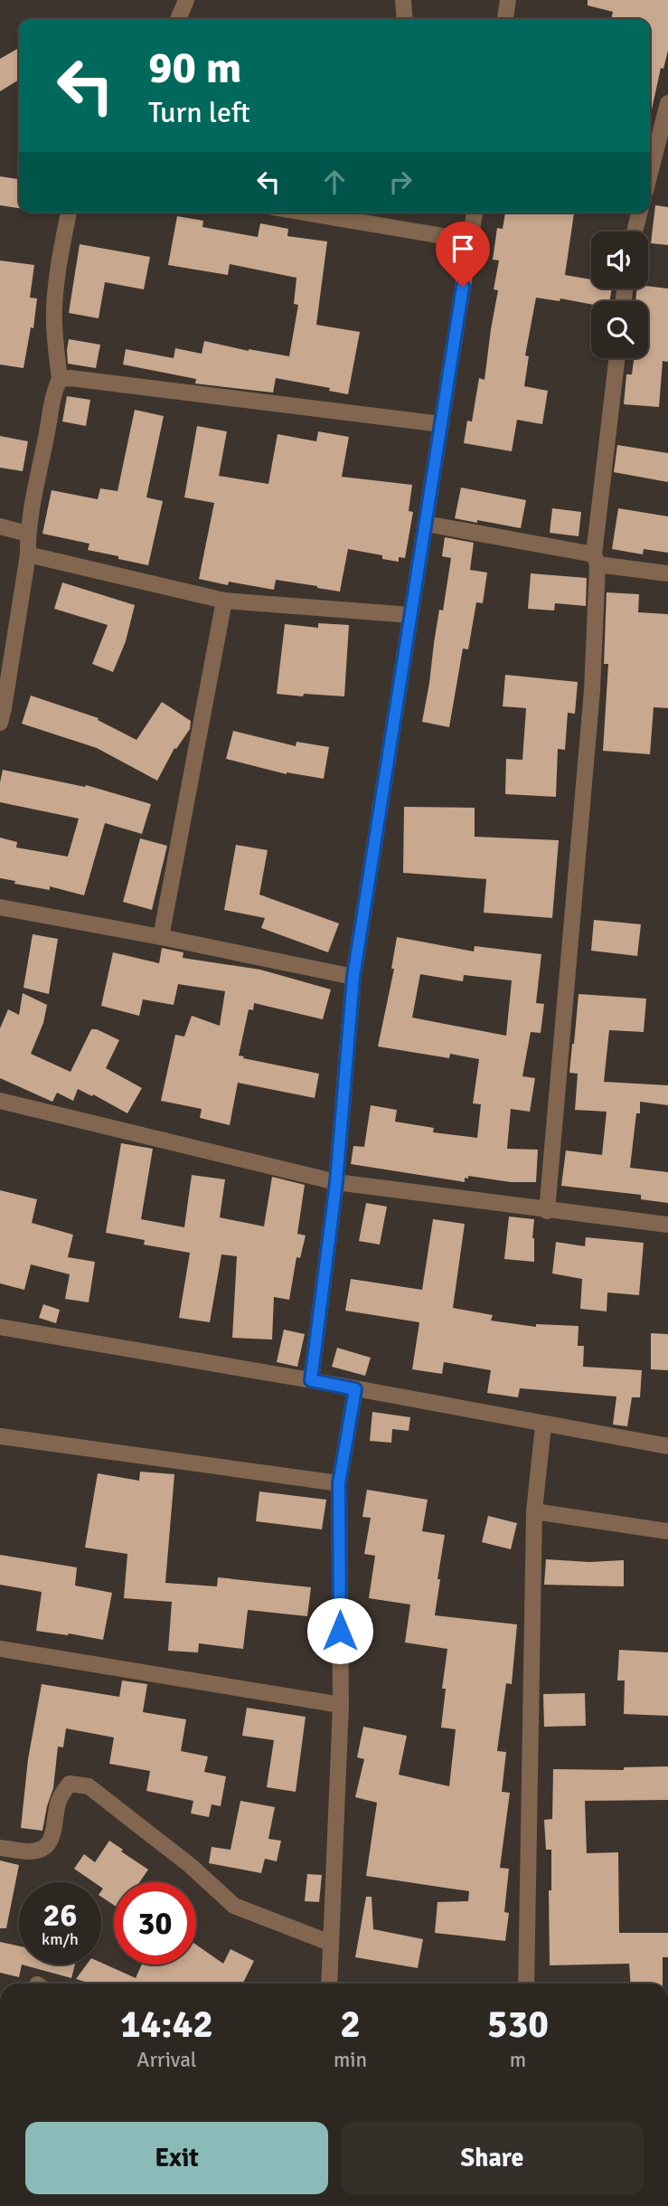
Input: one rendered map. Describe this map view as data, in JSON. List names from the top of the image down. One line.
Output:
{"page":{"turn":["90 m","Turn left"],"speed":"26 km/h","limit":"30","eta":["14:42","Arrival","2","min","530","m"],"buttons":["Exit","Share"]}}
